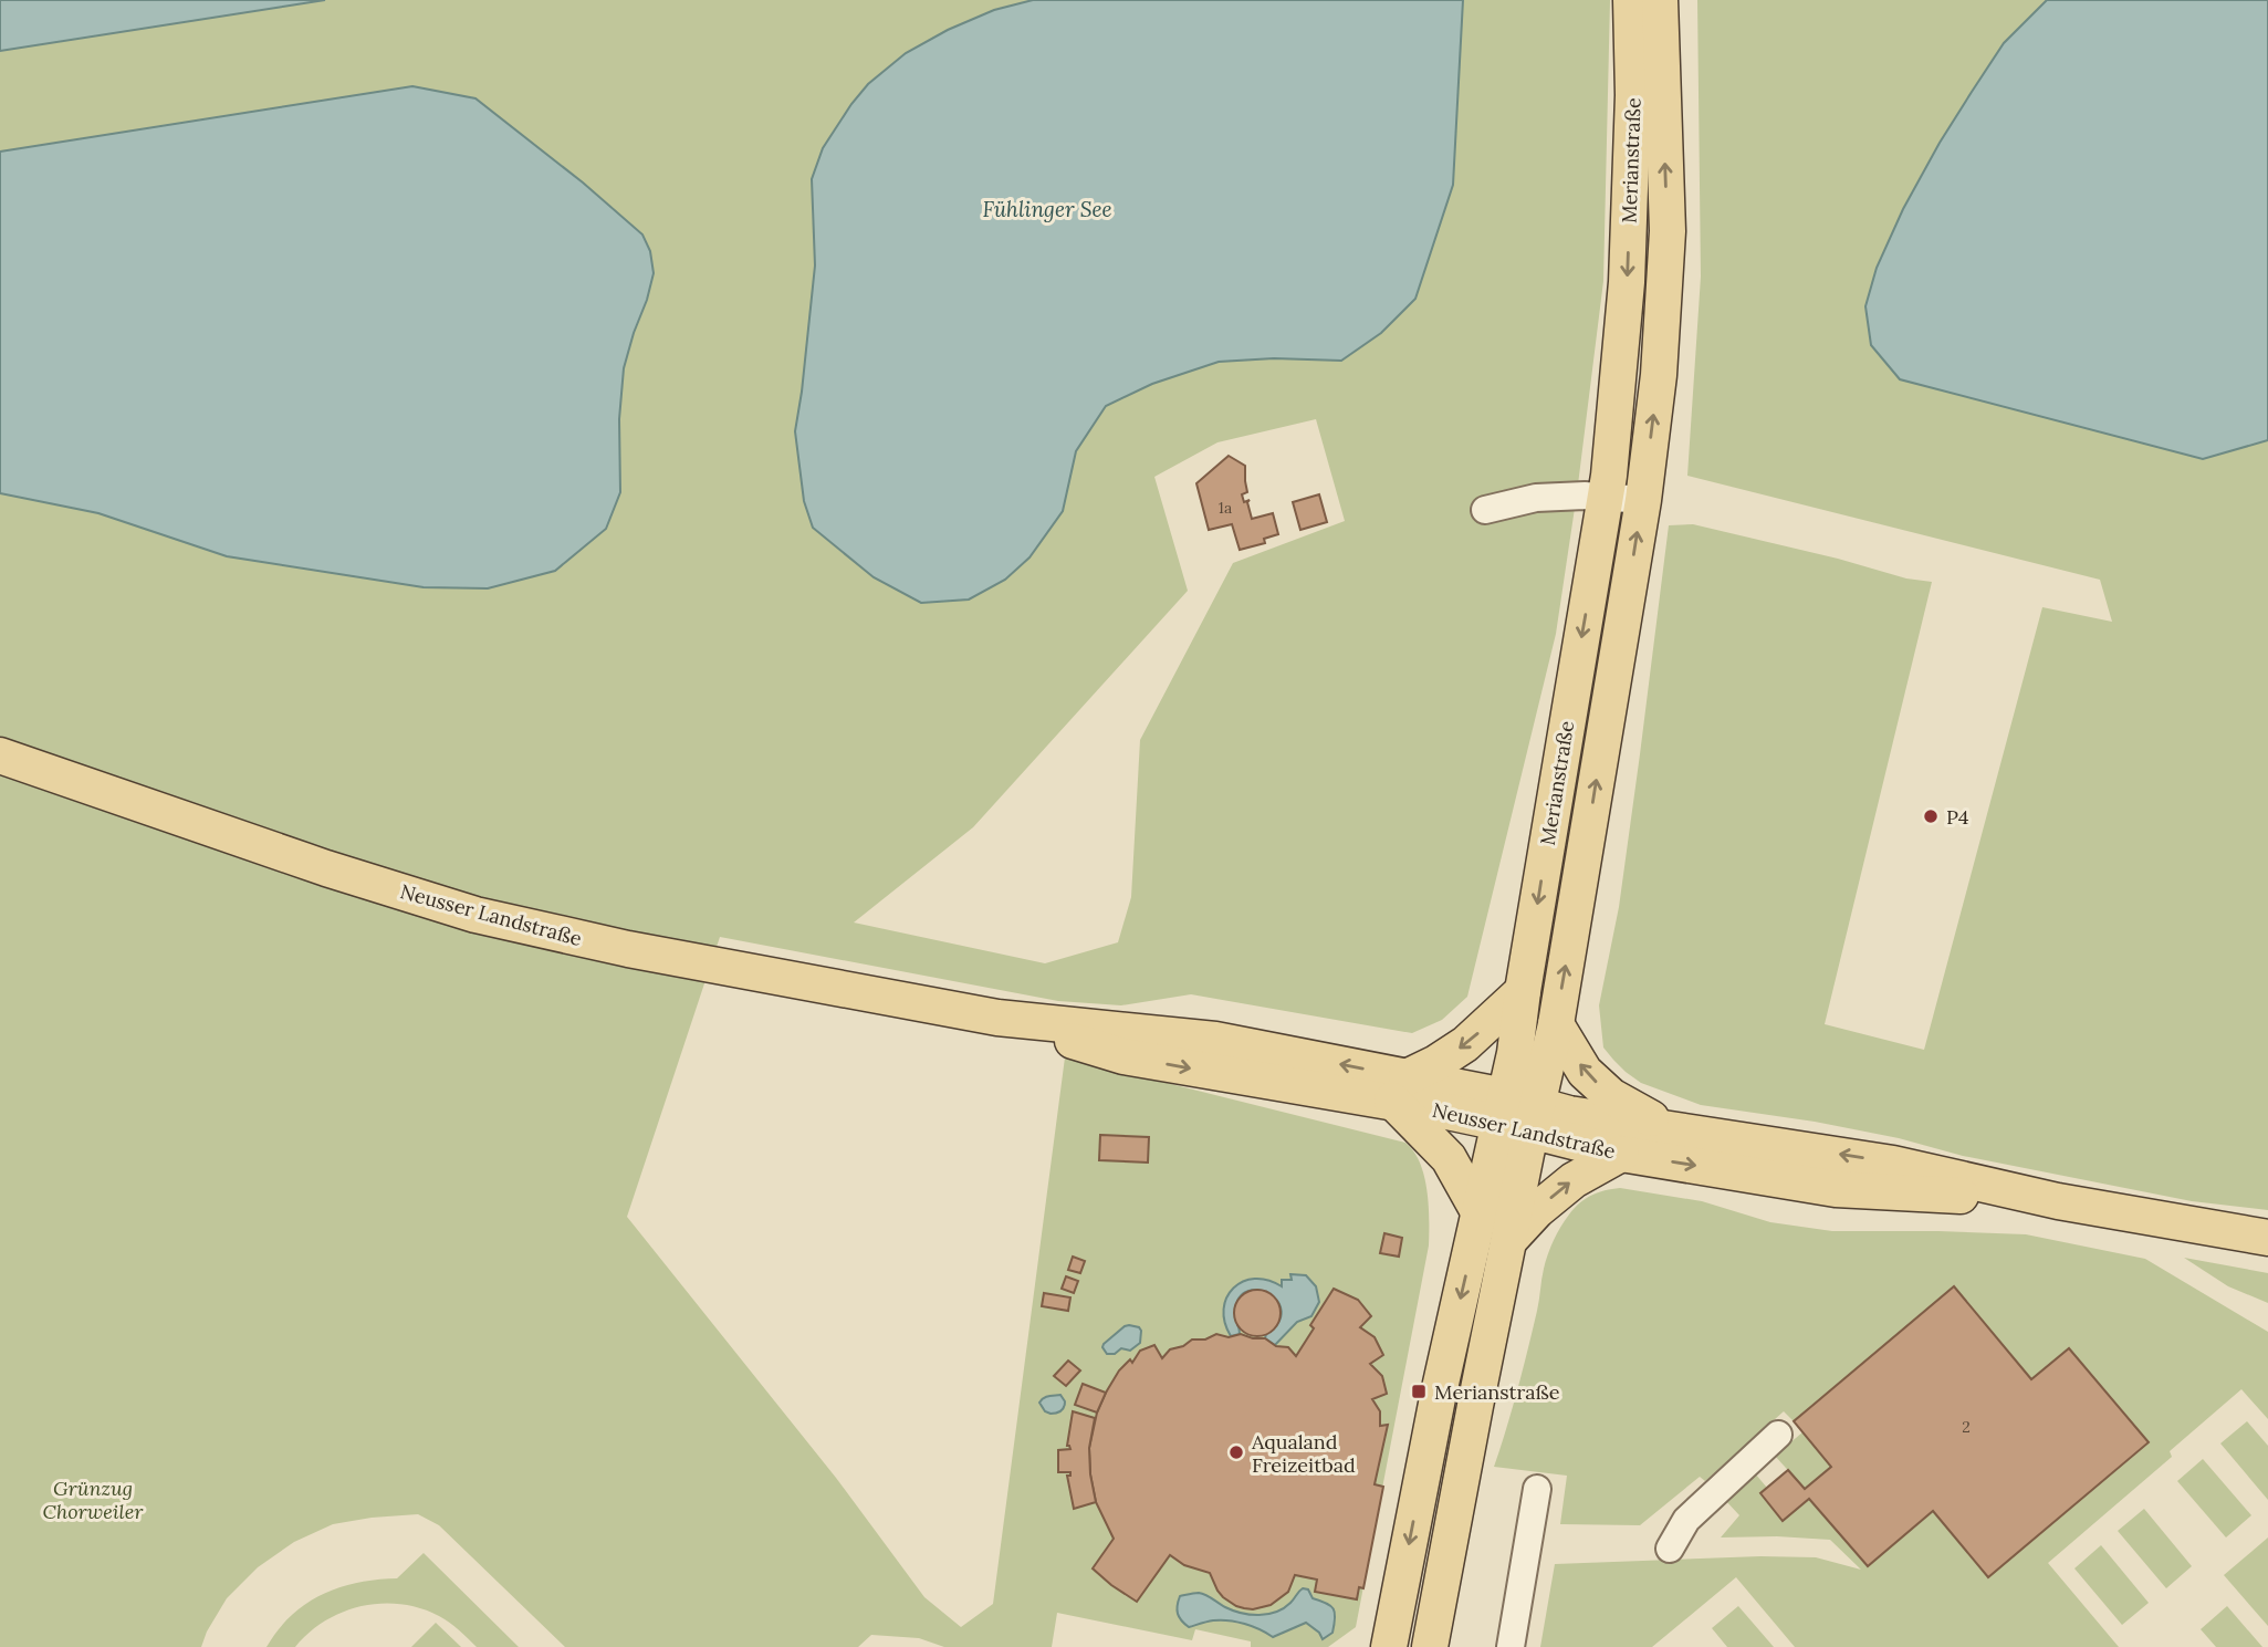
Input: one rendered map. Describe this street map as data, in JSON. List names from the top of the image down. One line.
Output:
{"streets":{"main road":["Merianstraße","Neusser Landstraße"]},"crossings":[["Merianstraße","Neusser Landstraße"]],"water":["Fühlinger See"],"parks":["Grünzug Chorweiler"],"places":{"other":["P4","Aqualand Freizeitbad"],"transit":["Merianstraße"]},"house_numbers":["1a","2"]}
